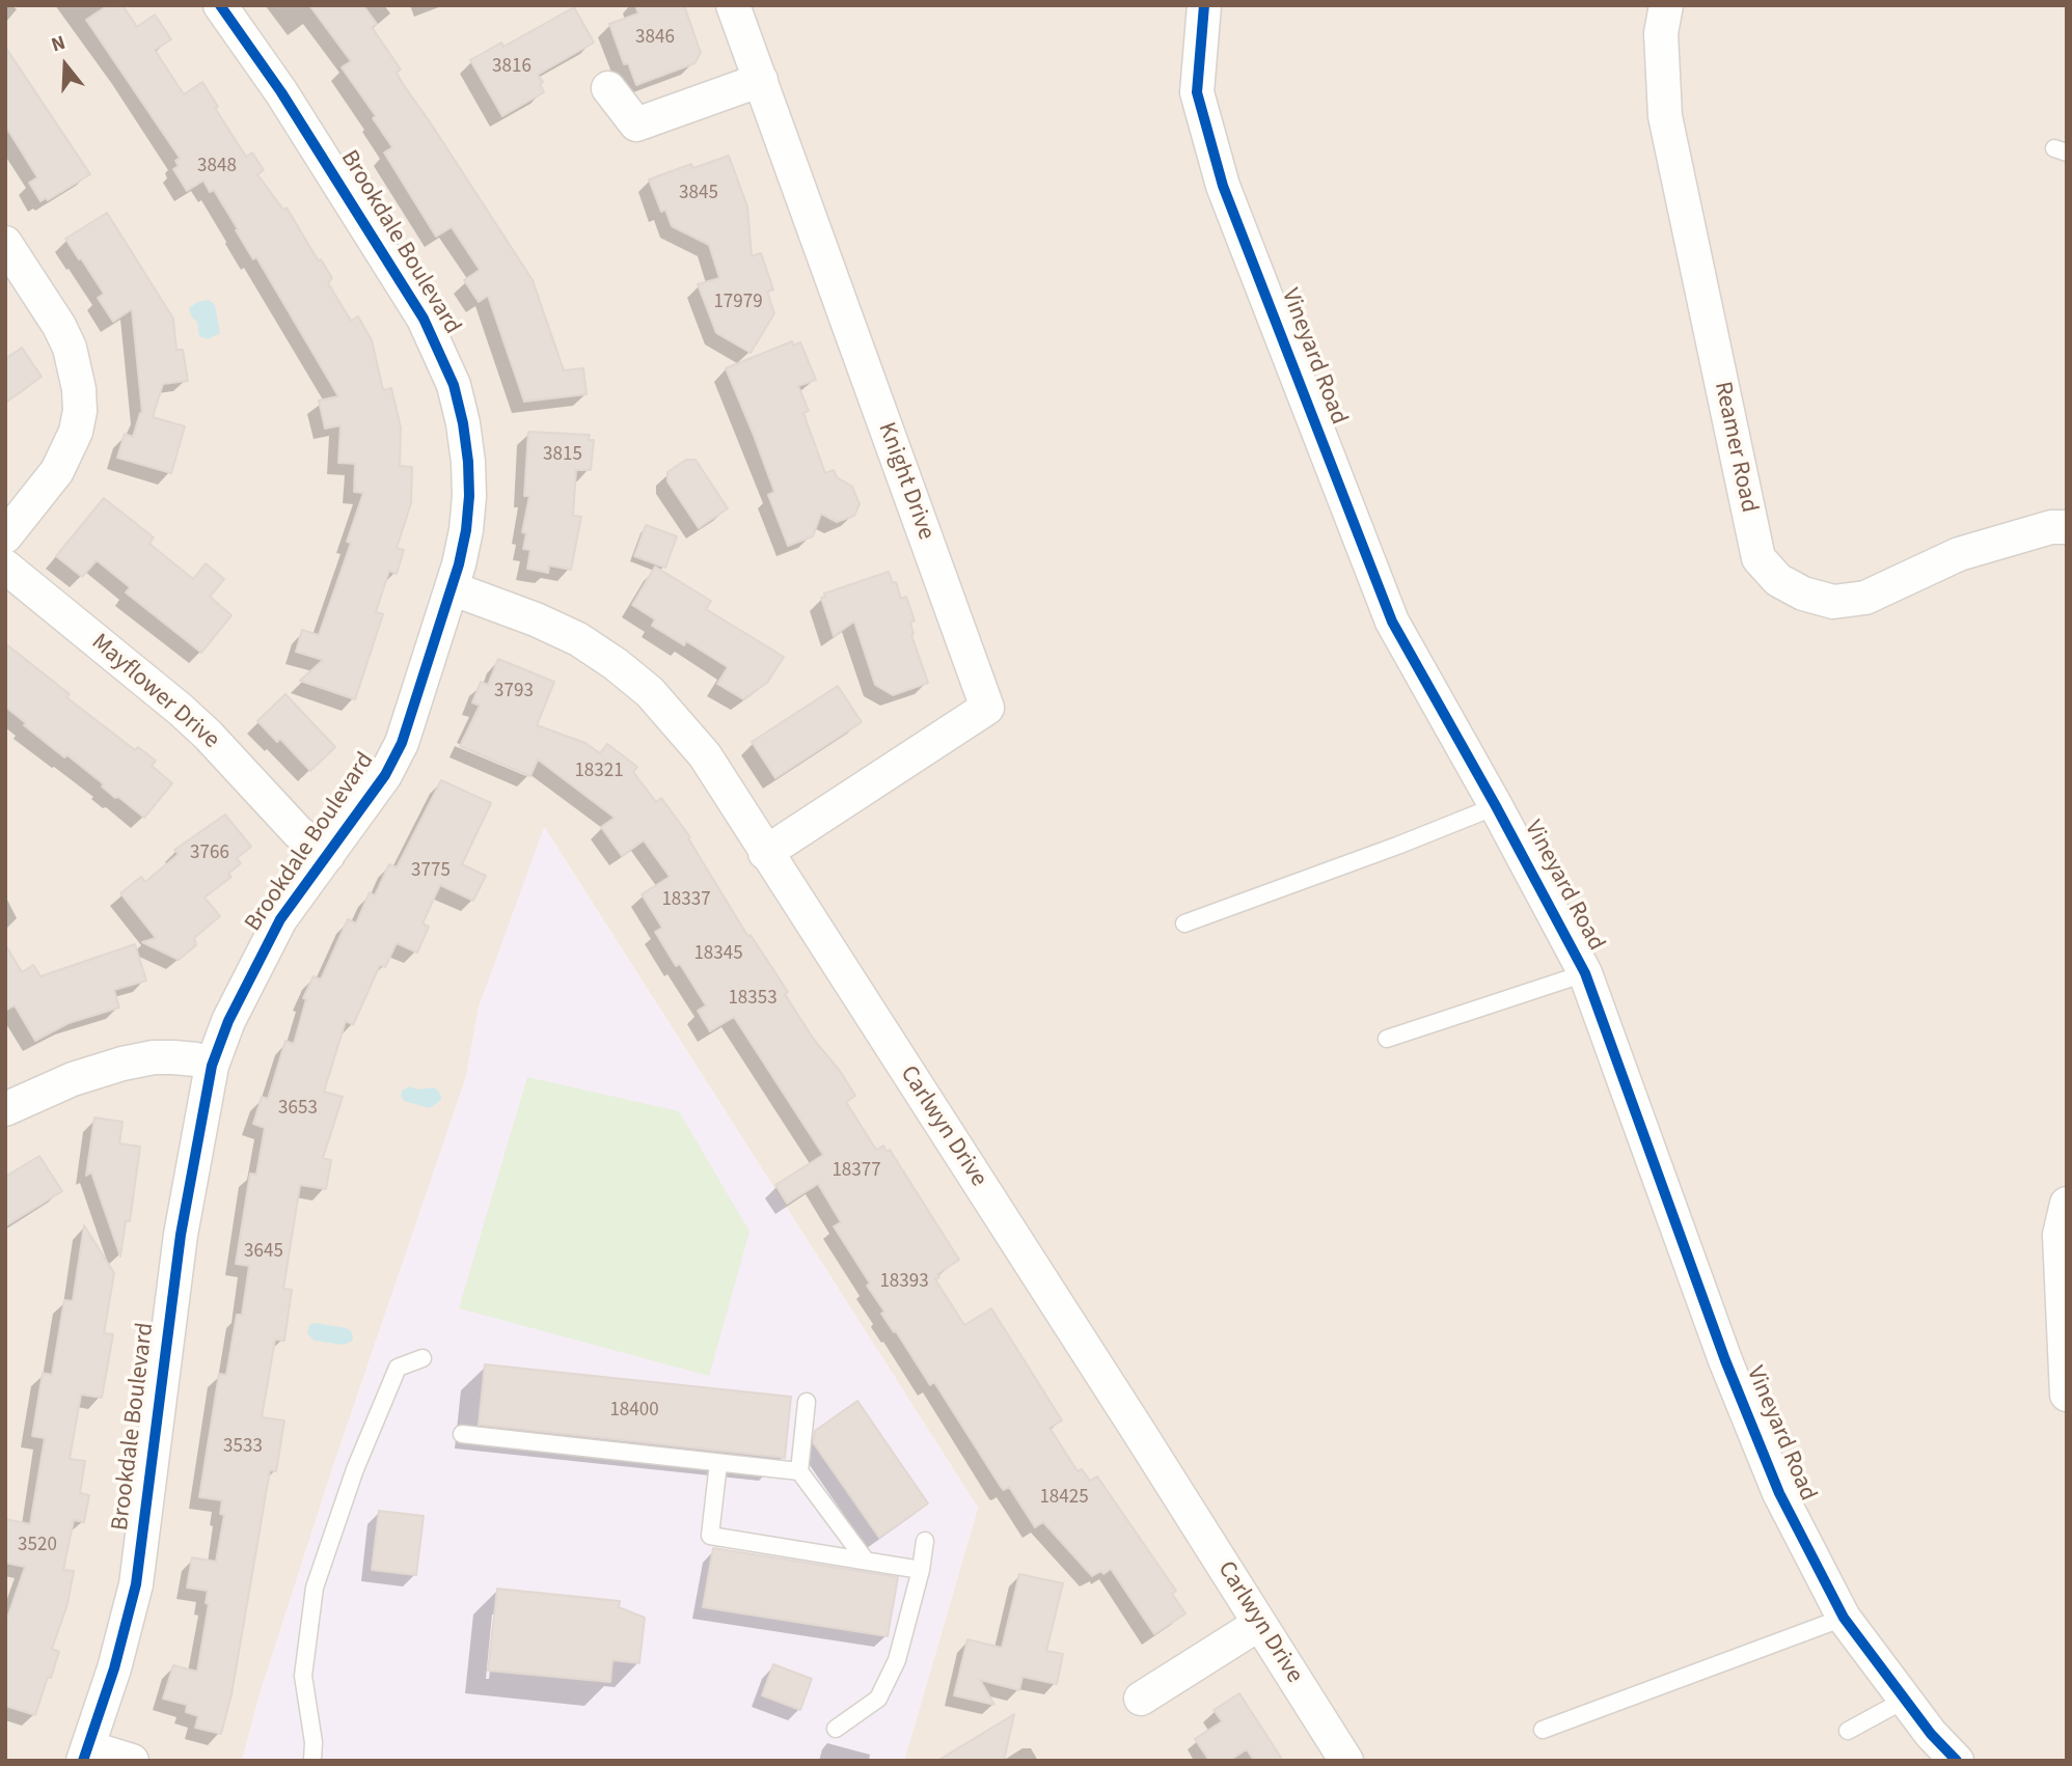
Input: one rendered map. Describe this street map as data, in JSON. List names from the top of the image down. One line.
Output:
{"streets":{"street":["Brookdale Boulevard","Vineyard Road","Reamer Road","Knight Drive","Mayflower Drive","Carlwyn Drive"]},"crossings":[["Brookdale Boulevard","Mayflower Drive"],["Brookdale Boulevard","Carlwyn Drive"],["Knight Drive","Carlwyn Drive"]],"house_numbers":["3846","3816","3848","3845","17979","3815","3793","18321","3766","3775","18337","18345","18353","3653","18377","3645","18393","18400","3533","18425","3520"],"north":"top"}
